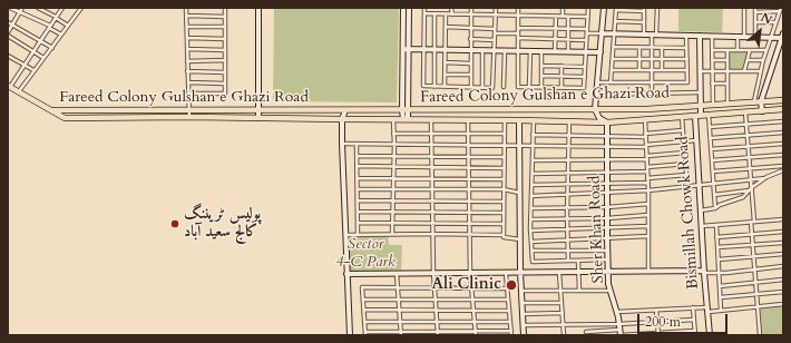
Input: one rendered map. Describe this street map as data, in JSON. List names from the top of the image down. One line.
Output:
{"streets":{"main road":["Fareed Colony Gulshan e Ghazi Road"],"street":["Bismillah Chowk Road","Sher Khan Road"]},"crossings":[["Fareed Colony Gulshan e Ghazi Road","Bismillah Chowk Road"],["Fareed Colony Gulshan e Ghazi Road","Sher Khan Road"]],"parks":["Sector 4-C Park"],"places":["پولیس ٹریننگ کالج سعید آباد","Ali Clinic"],"scale_bar":"200 m","north":"top right"}
